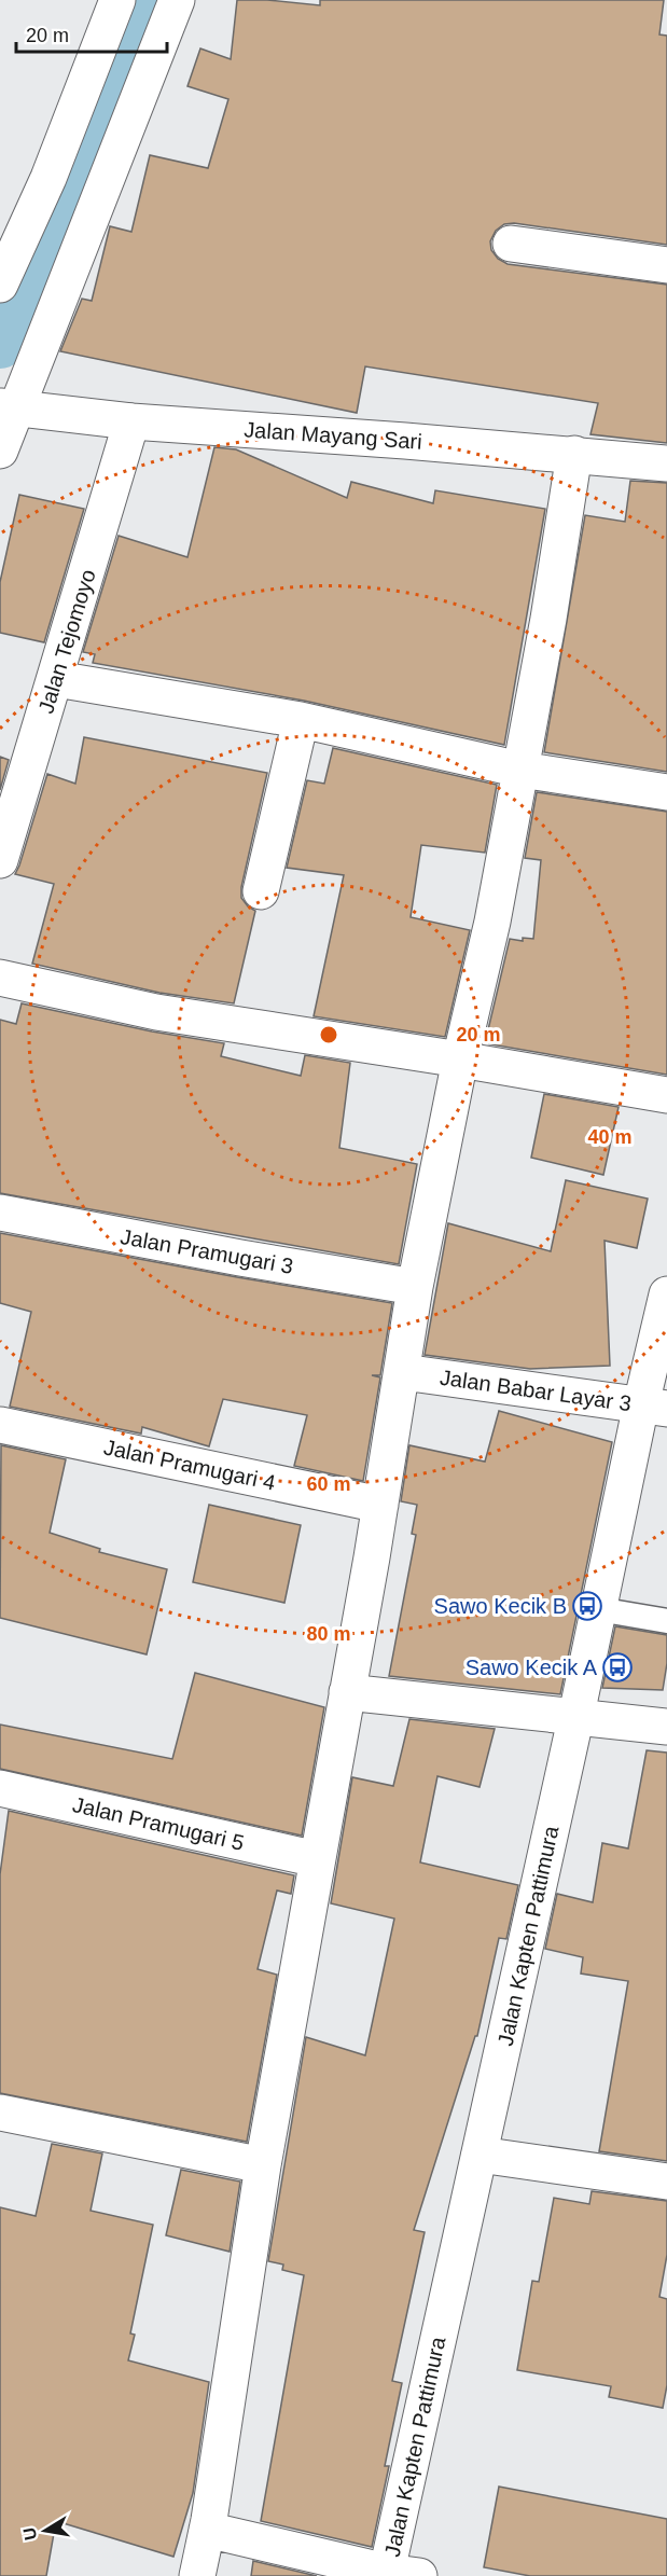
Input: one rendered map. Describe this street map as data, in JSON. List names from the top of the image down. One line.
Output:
{"streets":{"street":["Jalan Mayang Sari","Jalan Tejomoyo","Jalan Pramugari 3","Jalan Babar Layar 3","Jalan Pramugari 4","Jalan Pramugari 5","Jalan Kapten Pattimura"]},"crossings":[["Jalan Mayang Sari","Jalan Tejomoyo"],["Jalan Babar Layar 3","Jalan Kapten Pattimura"]],"places":{"bus stop":["Sawo Kecik B","Sawo Kecik A"]},"scale_bar":"20 m","north":"left","rings":["20 m","40 m","60 m","80 m"]}
